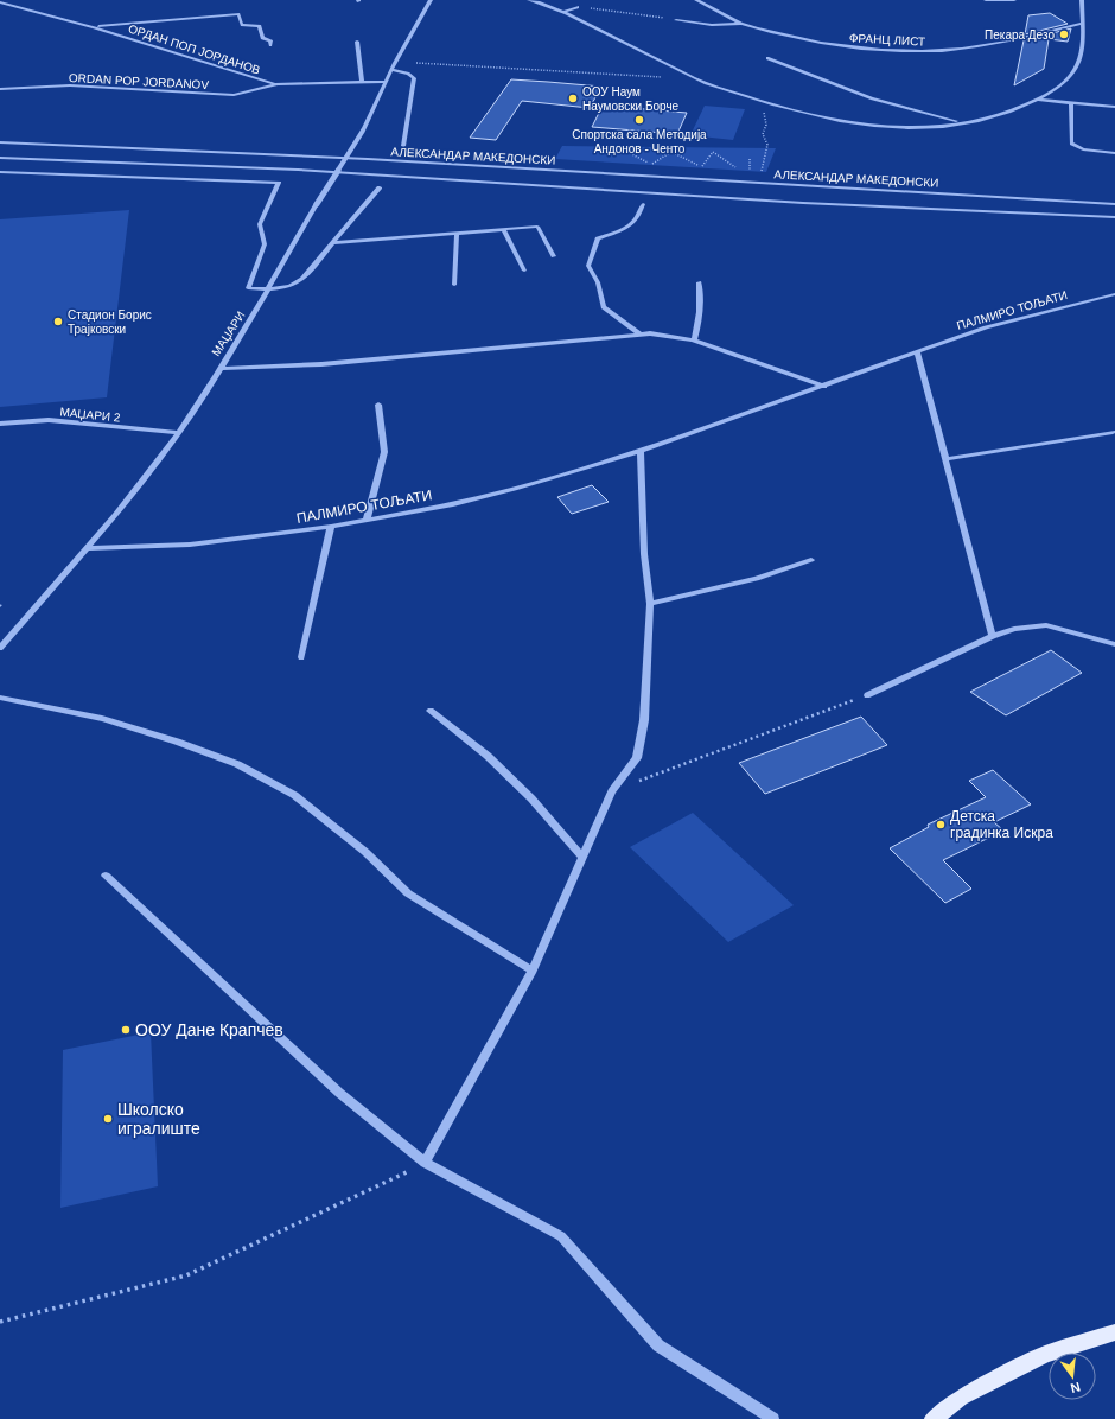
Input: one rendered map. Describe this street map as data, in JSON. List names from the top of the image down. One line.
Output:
{"streets":{"street":["ФРАНЦ ЛИСТ","ОРДАН ПОП ЈОРДАНОВ","ORDAN POP JORDANOV","АЛЕКСАНДАР МАКЕДОНСКИ","ПАЛМИРО ТОЉАТИ","МАЏАРИ","МАЏАРИ 2"]},"crossings":[["ОРДАН ПОП ЈОРДАНОВ","ORDAN POP JORDANOV"],["ОРДАН ПОП ЈОРДАНОВ","МАЏАРИ"],["ПАЛМИРО ТОЉАТИ","МАЏАРИ"],["МАЏАРИ","МАЏАРИ 2"]],"places":["Пекара Дезо","ООУ Наум Наумовски Борче","Спортска сала Методија Андонов - Ченто","Стадион Борис Трајковски","Детска градинка Искра","ООУ Дане Крапчев","Школско игралиште"],"north":"bottom"}
